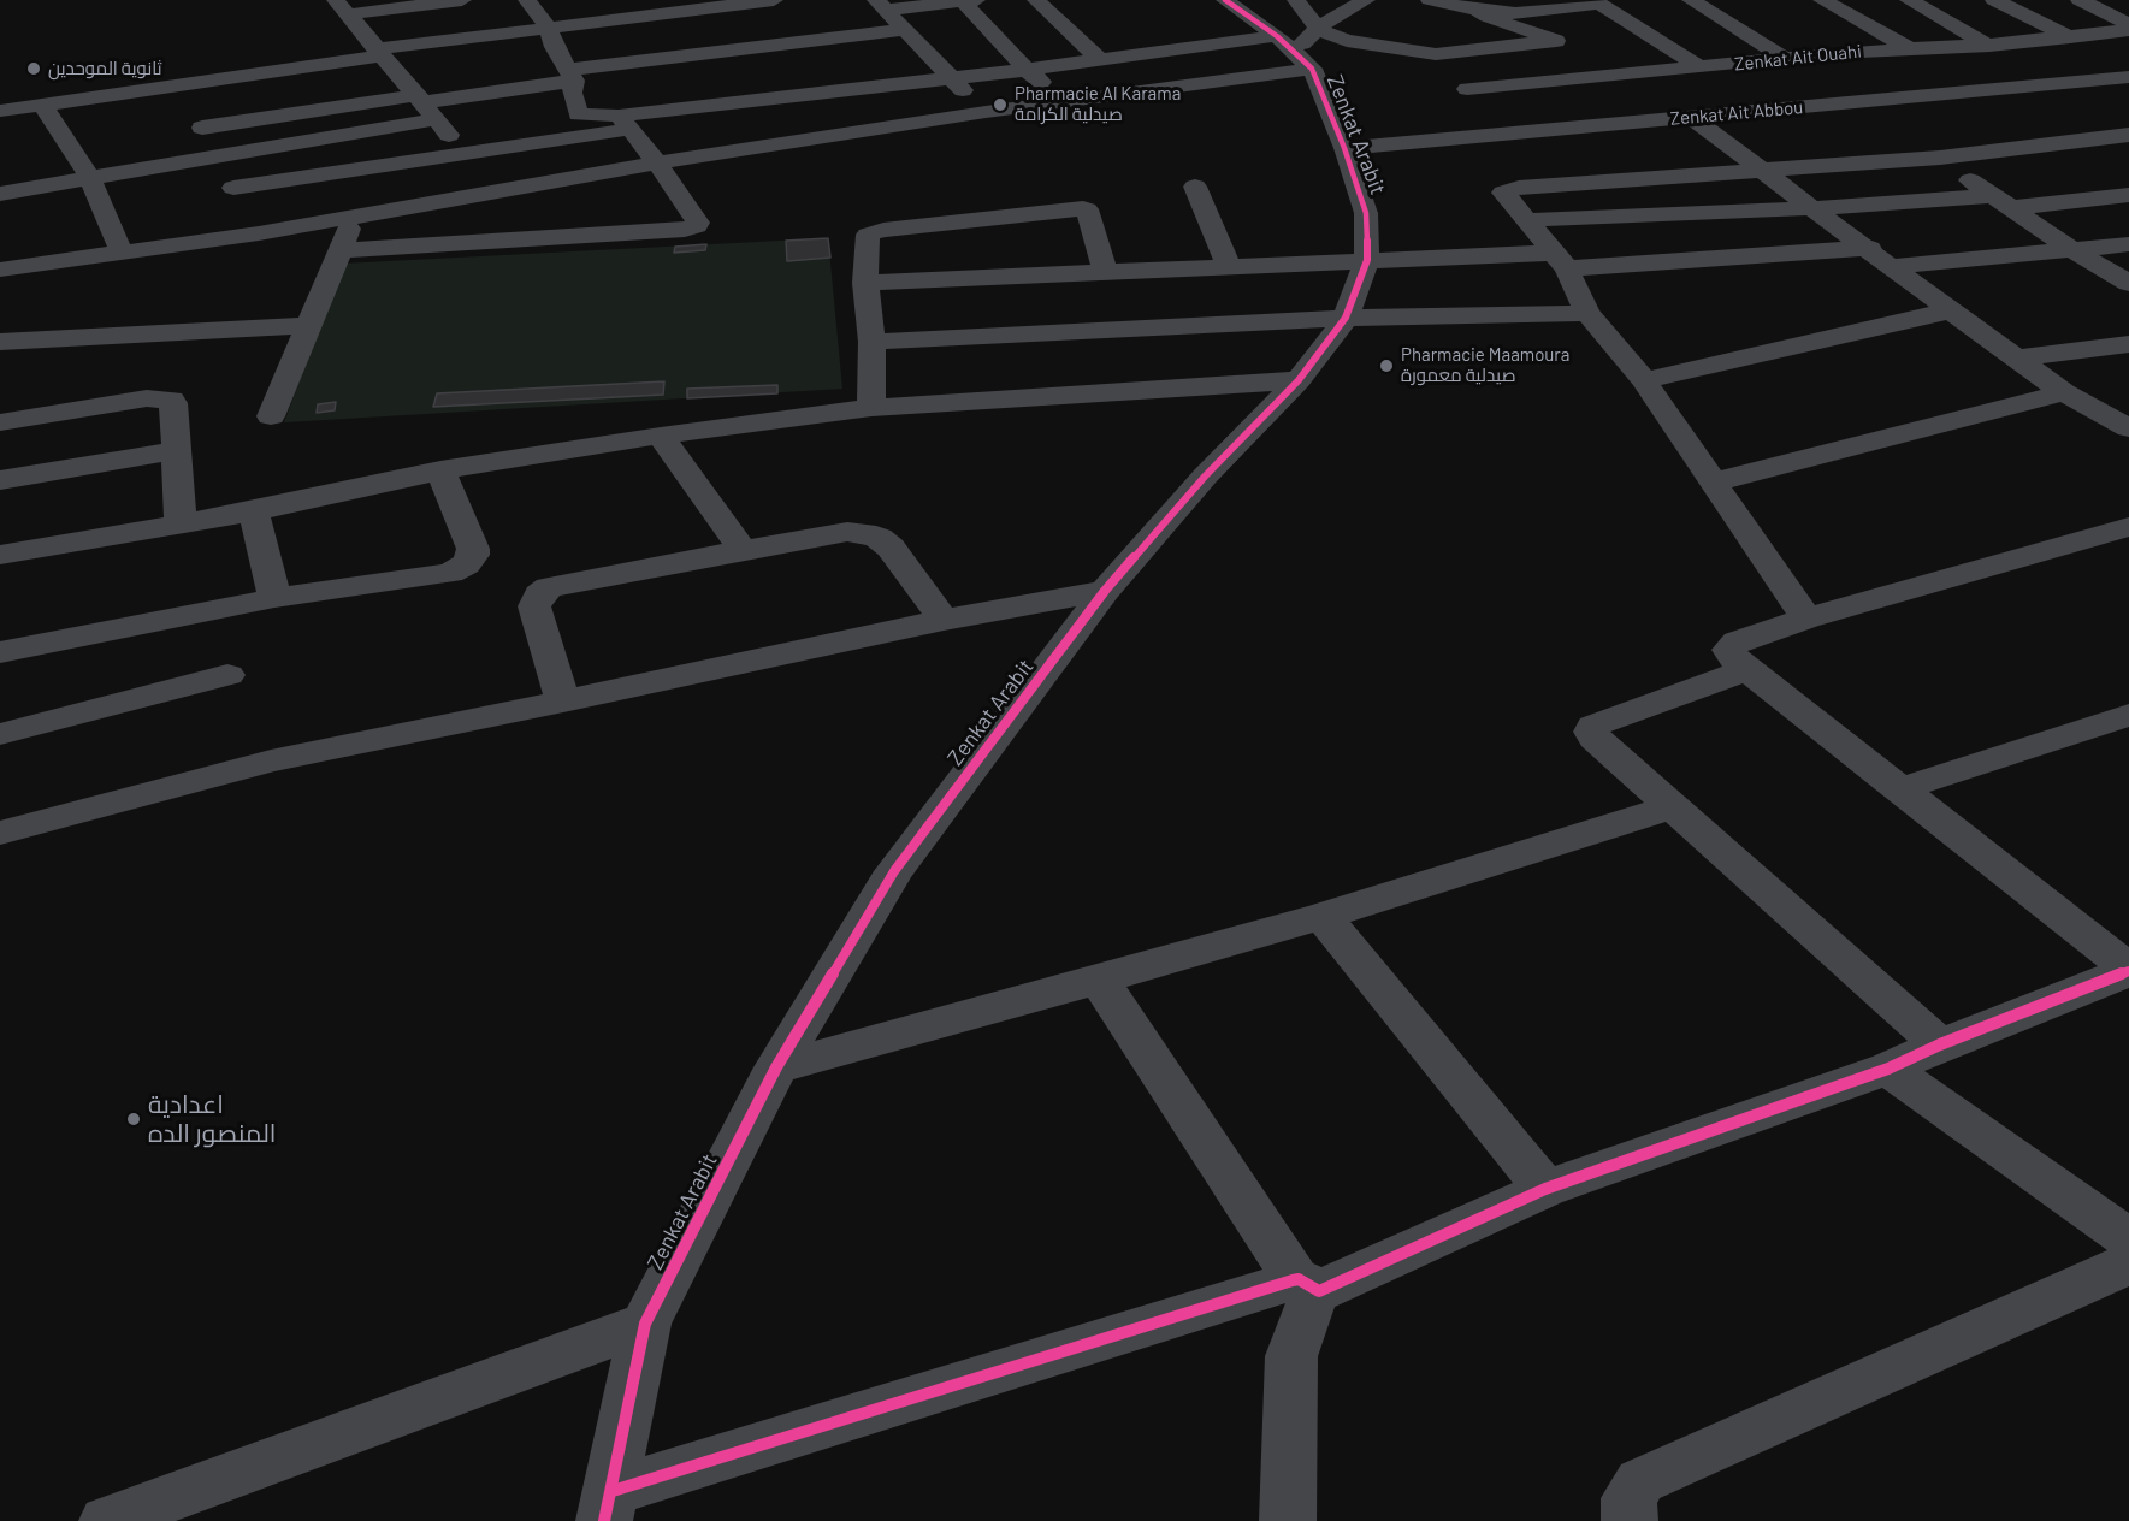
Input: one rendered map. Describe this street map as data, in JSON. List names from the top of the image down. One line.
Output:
{"streets":{"street":["Zenkat Ait Ouahi","Zenkat Ait Abbou","Zenkat Arabit"]},"crossings":[["Zenkat Ait Abbou","Zenkat Arabit"]],"places":["ثانوية الموحدين","Pharmacie Al Karama صيدلية الكرامة","Pharmacie Maamoura صيدلية معمورة","اعدادية المنصور الده"]}
